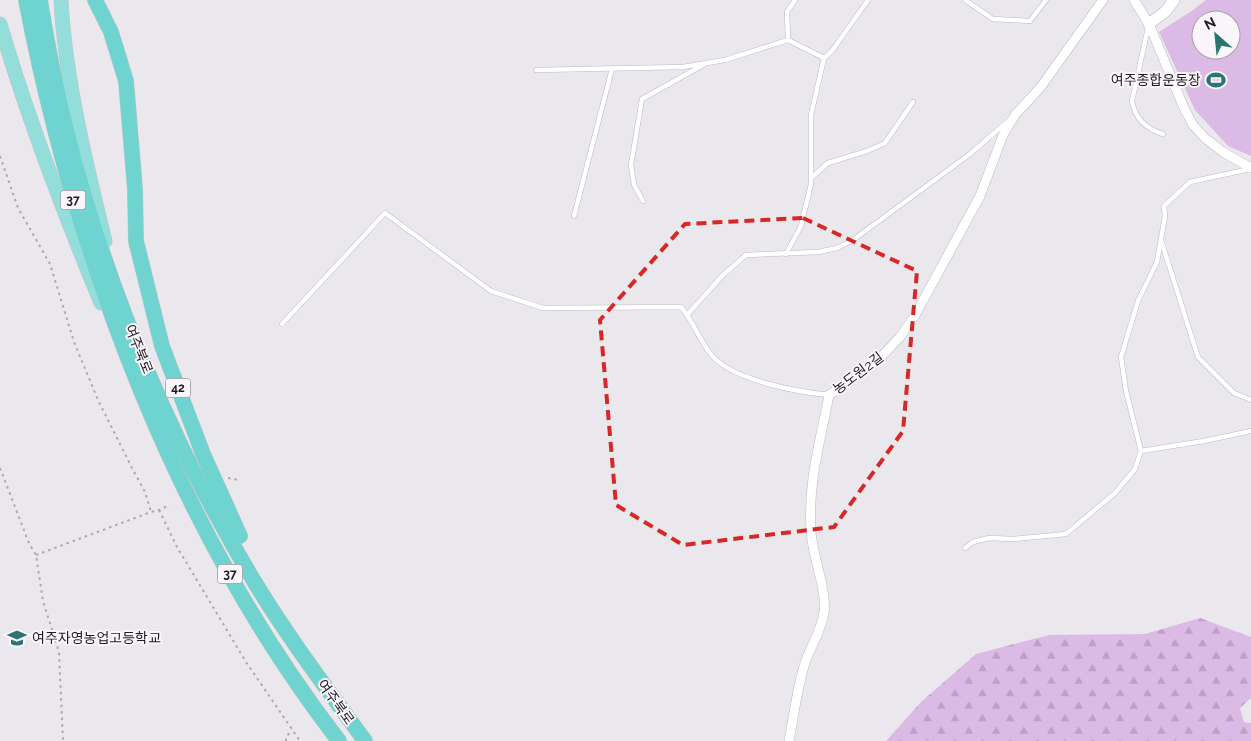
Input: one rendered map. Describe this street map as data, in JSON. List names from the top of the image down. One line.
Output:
{"streets":{"highway":["37","여주북로","42"],"street":["농도원2길"]},"crossings":[["여주북로","42"]],"places":{"sports":["여주종합운동장"],"school or university":["여주자영농업고등학교"]},"north":"top left"}
